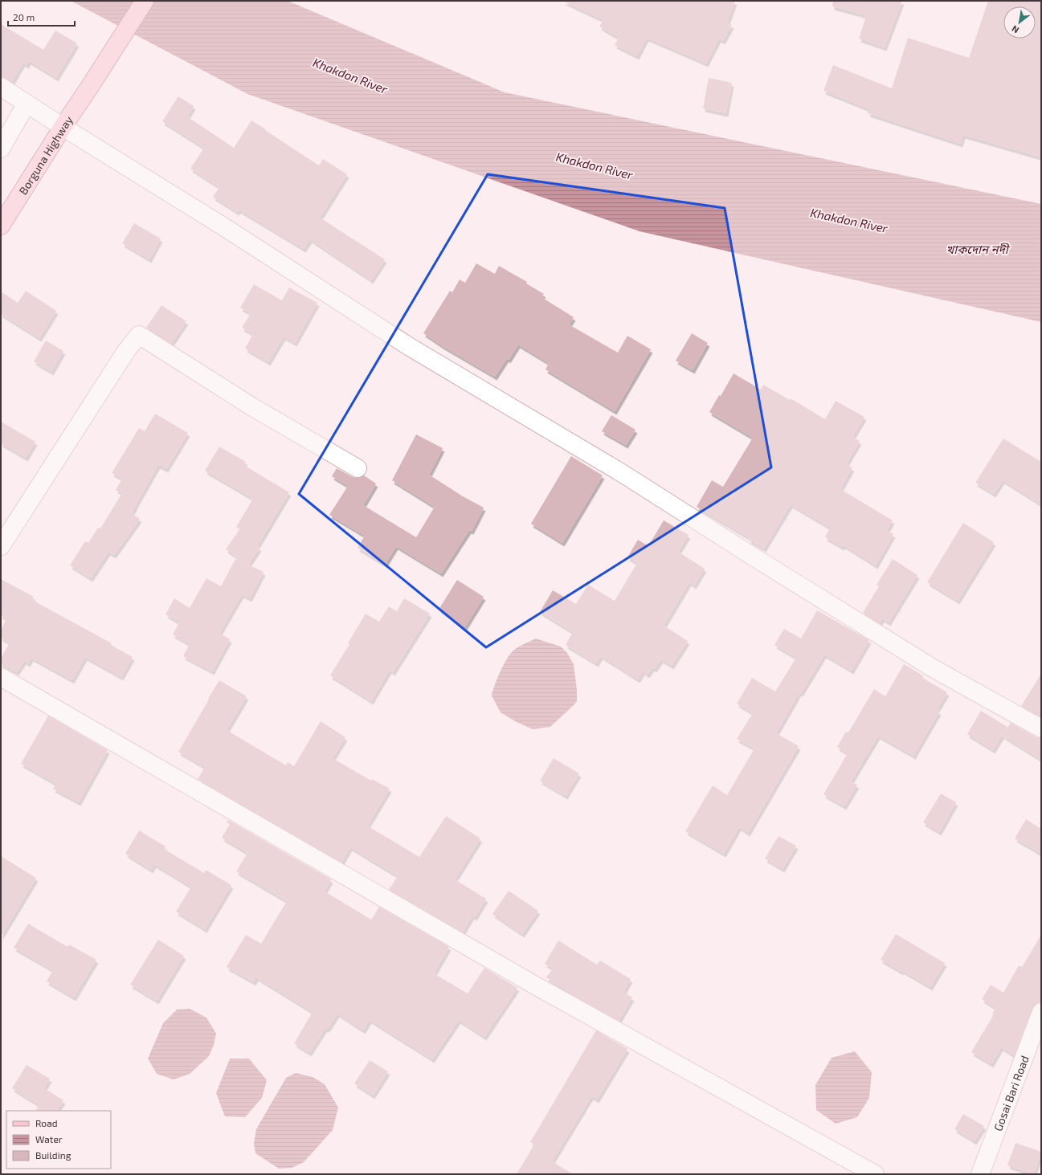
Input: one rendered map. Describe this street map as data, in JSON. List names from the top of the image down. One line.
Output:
{"streets":{"main road":["Borguna Highway"],"street":["Gosai Bari Road"]},"water":["Khakdon River","খাকদোন নদী"],"legend":["Road","Water","Building"],"scale_bar":"20 m","north":"bottom left"}
